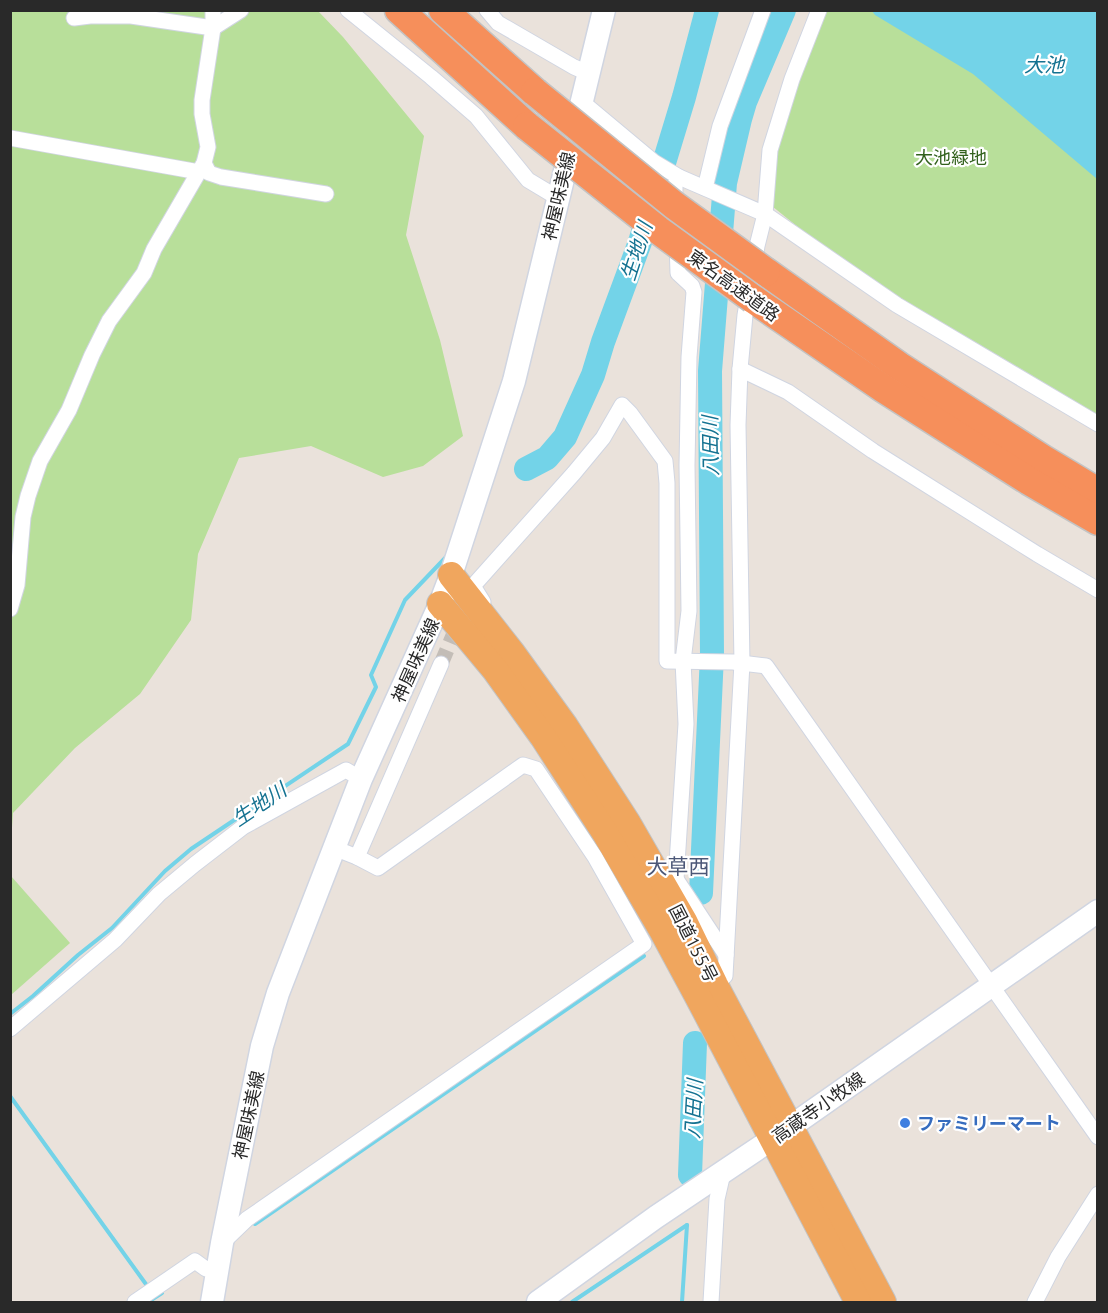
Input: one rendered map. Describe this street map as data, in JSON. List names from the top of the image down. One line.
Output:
{"streets":{"highway":["東名高速道路","国道155号"],"main road":["神屋味美線","高蔵寺小牧線"]},"crossings":[["神屋味美線","国道155号"],["国道155号","高蔵寺小牧線"]],"districts":["大草西"],"water":["大池","生地川","八田川"],"parks":["大池緑地"],"places":["ファミリーマート"]}
